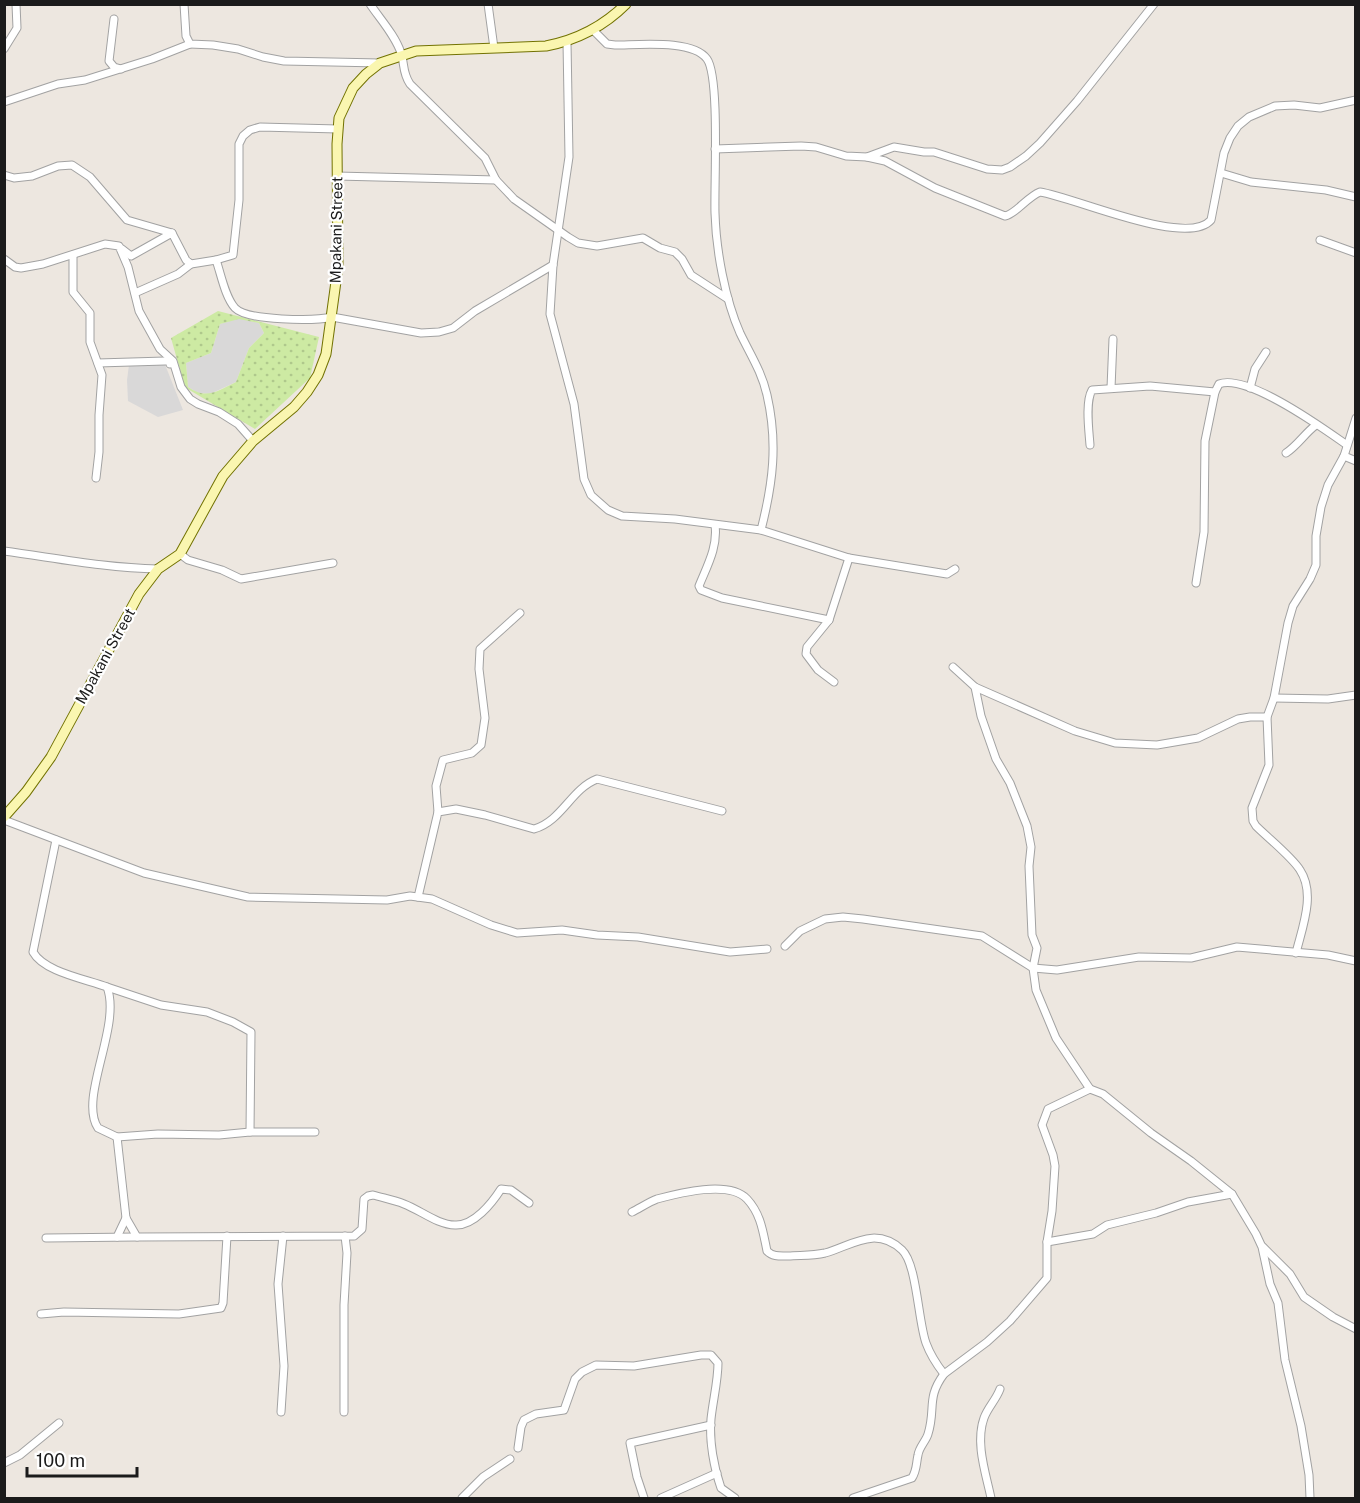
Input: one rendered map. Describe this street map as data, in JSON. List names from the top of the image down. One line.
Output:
{"streets":{"street":["Mpakani Street"]},"scale_bar":"100 m"}
